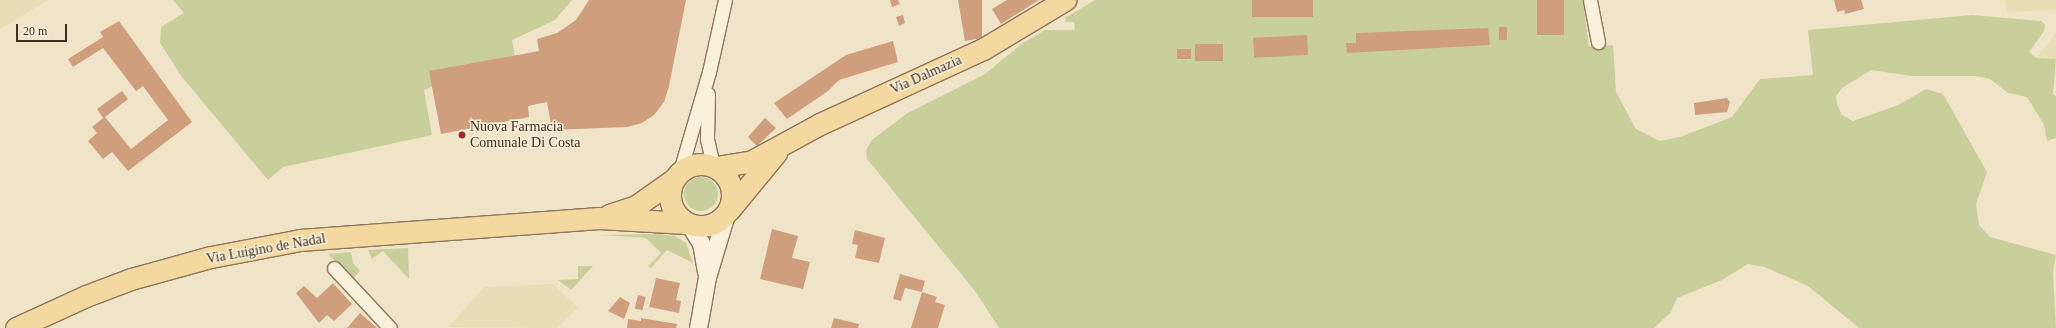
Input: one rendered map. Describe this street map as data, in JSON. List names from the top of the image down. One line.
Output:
{"streets":{"main road":["Via Dalmazia","Via Luigino de Nadal"]},"crossings":[["Via Dalmazia","Via Luigino de Nadal"]],"places":["Nuova Farmacia Comunale Di Costa"],"scale_bar":"20 m"}
